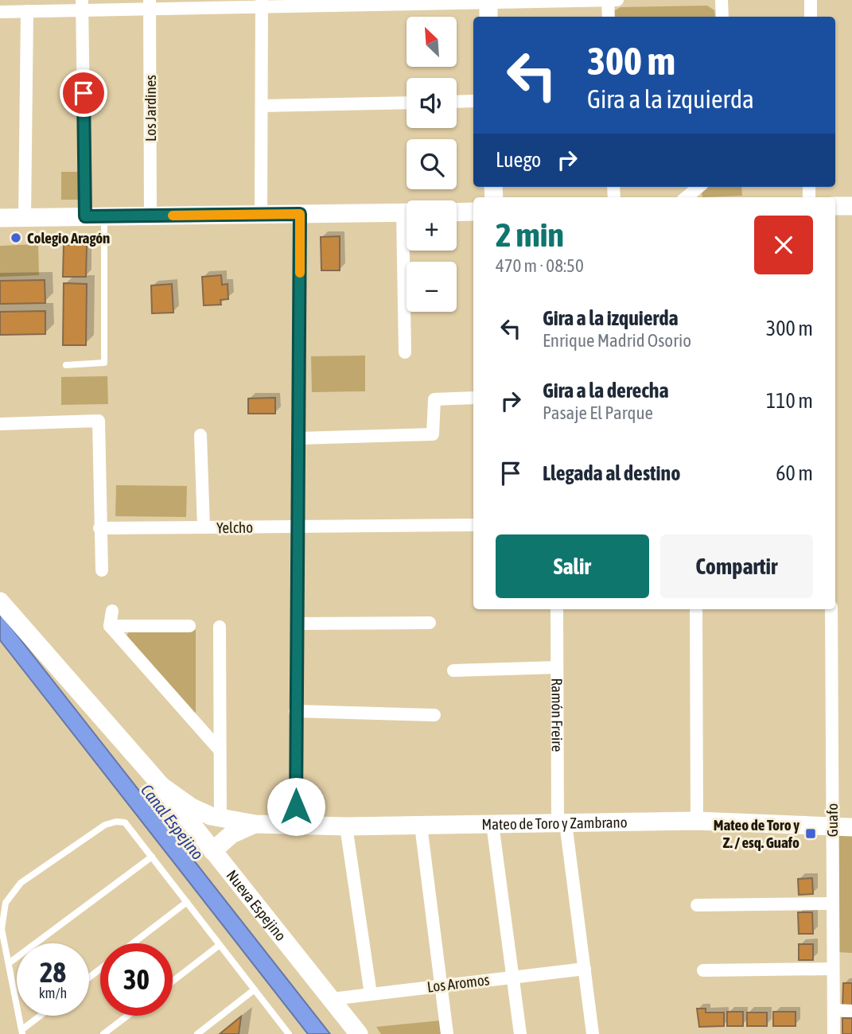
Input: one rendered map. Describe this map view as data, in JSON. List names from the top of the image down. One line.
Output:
{"streets":{"street":["Los Jardines","Yelcho","Ramón Freire","Guafo","Mateo de Toro y Zambrano","Nueva Espejino","Los Aromos"]},"crossings":[["Ramón Freire","Mateo de Toro y Zambrano"],["Ramón Freire","Los Aromos"],["Guafo","Mateo de Toro y Zambrano"],["Mateo de Toro y Zambrano","Nueva Espejino"],["Nueva Espejino","Los Aromos"]],"water":["Canal Espejino"],"places":{"other":["Colegio Aragón"],"transit":["Mateo de Toro y Z. / esq. Guafo"]},"north":"top left","page":{"map_buttons":["+","−"],"turn":["300 m","Gira a la izquierda"],"then":"Luego","heading":["2 min","470 m · 08:50"],"list":[{"name":"Gira a la izquierda","note":"Enrique Madrid Osorio","value":"300 m"},{"name":"Gira a la derecha","note":"Pasaje El Parque","value":"110 m"},{"name":"Llegada al destino","value":"60 m"}],"buttons":["Salir","Compartir"],"speed":"28 km/h","limit":"30"}}
